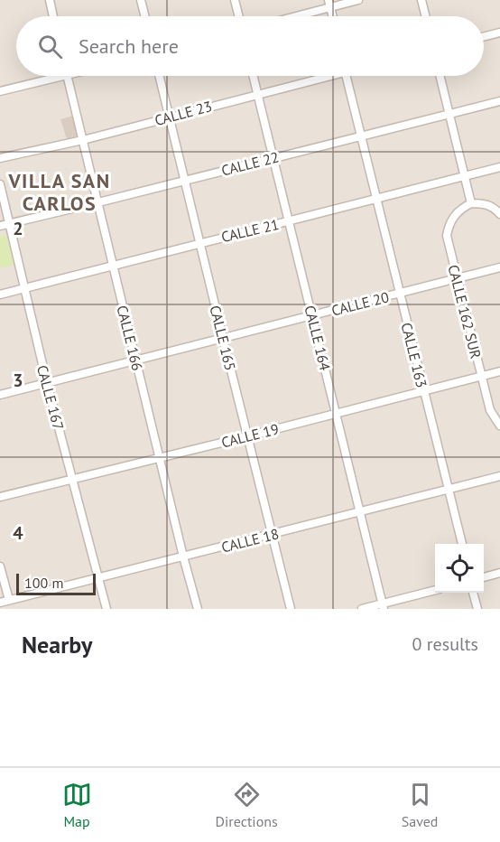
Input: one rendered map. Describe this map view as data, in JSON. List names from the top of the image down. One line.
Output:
{"streets":{"street":["CALLE 23","CALLE 22","CALLE 21","CALLE 20","CALLE 162 SUR","CALLE 166","CALLE 165","CALLE 164","CALLE 163","CALLE 167","CALLE 19","CALLE 18"]},"crossings":[["CALLE 23","CALLE 166"],["CALLE 23","CALLE 165"],["CALLE 23","CALLE 164"],["CALLE 22","CALLE 166"],["CALLE 22","CALLE 165"],["CALLE 22","CALLE 164"],["CALLE 22","CALLE 163"],["CALLE 22","CALLE 167"],["CALLE 21","CALLE 166"],["CALLE 21","CALLE 165"],["CALLE 21","CALLE 164"],["CALLE 21","CALLE 163"],["CALLE 21","CALLE 167"],["CALLE 20","CALLE 162 SUR"],["CALLE 20","CALLE 166"],["CALLE 20","CALLE 165"],["CALLE 20","CALLE 164"],["CALLE 20","CALLE 163"],["CALLE 20","CALLE 167"],["CALLE 162 SUR","CALLE 19"],["CALLE 166","CALLE 19"],["CALLE 166","CALLE 18"],["CALLE 165","CALLE 19"],["CALLE 165","CALLE 18"],["CALLE 164","CALLE 19"],["CALLE 164","CALLE 18"],["CALLE 163","CALLE 19"],["CALLE 163","CALLE 18"],["CALLE 167","CALLE 19"],["CALLE 167","CALLE 18"]],"districts":["VILLA SAN CARLOS"],"scale_bar":"100 m","page":{"search":"Search here","scale":"100 m","heading":["Nearby","0 results"],"nav":["Map","Directions","Saved"]},"grid":{"rows":["2","3","4"]}}
